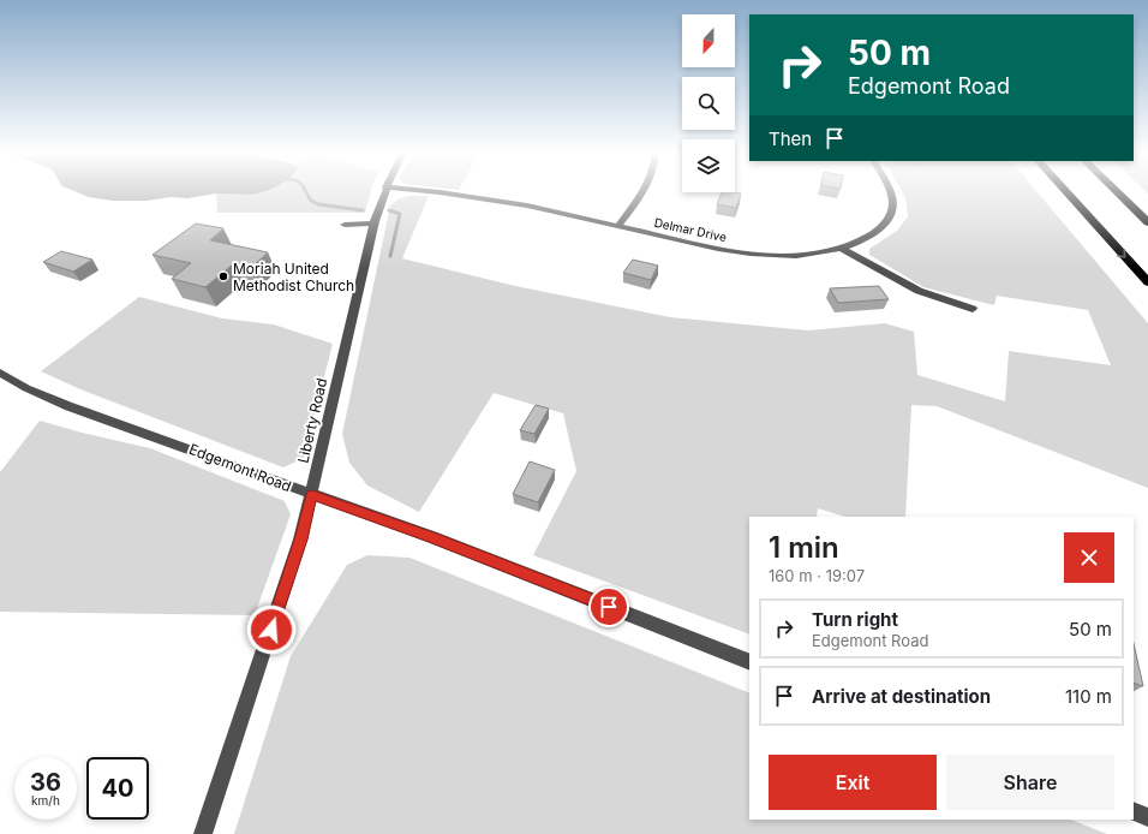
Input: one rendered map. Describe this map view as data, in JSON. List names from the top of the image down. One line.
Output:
{"streets":{"street":["Delmar Drive","Liberty Road","Edgemont Road"]},"crossings":[["Liberty Road","Edgemont Road"]],"places":["Moriah United Methodist Church"],"north":"bottom","page":{"turn":["50 m","Edgemont Road"],"then":"Then","heading":["1 min","160 m · 19:07"],"list":[{"name":"Turn right","note":"Edgemont Road","value":"50 m"},{"name":"Arrive at destination","value":"110 m"}],"buttons":["Exit","Share"],"speed":"36 km/h","limit":"40"}}
